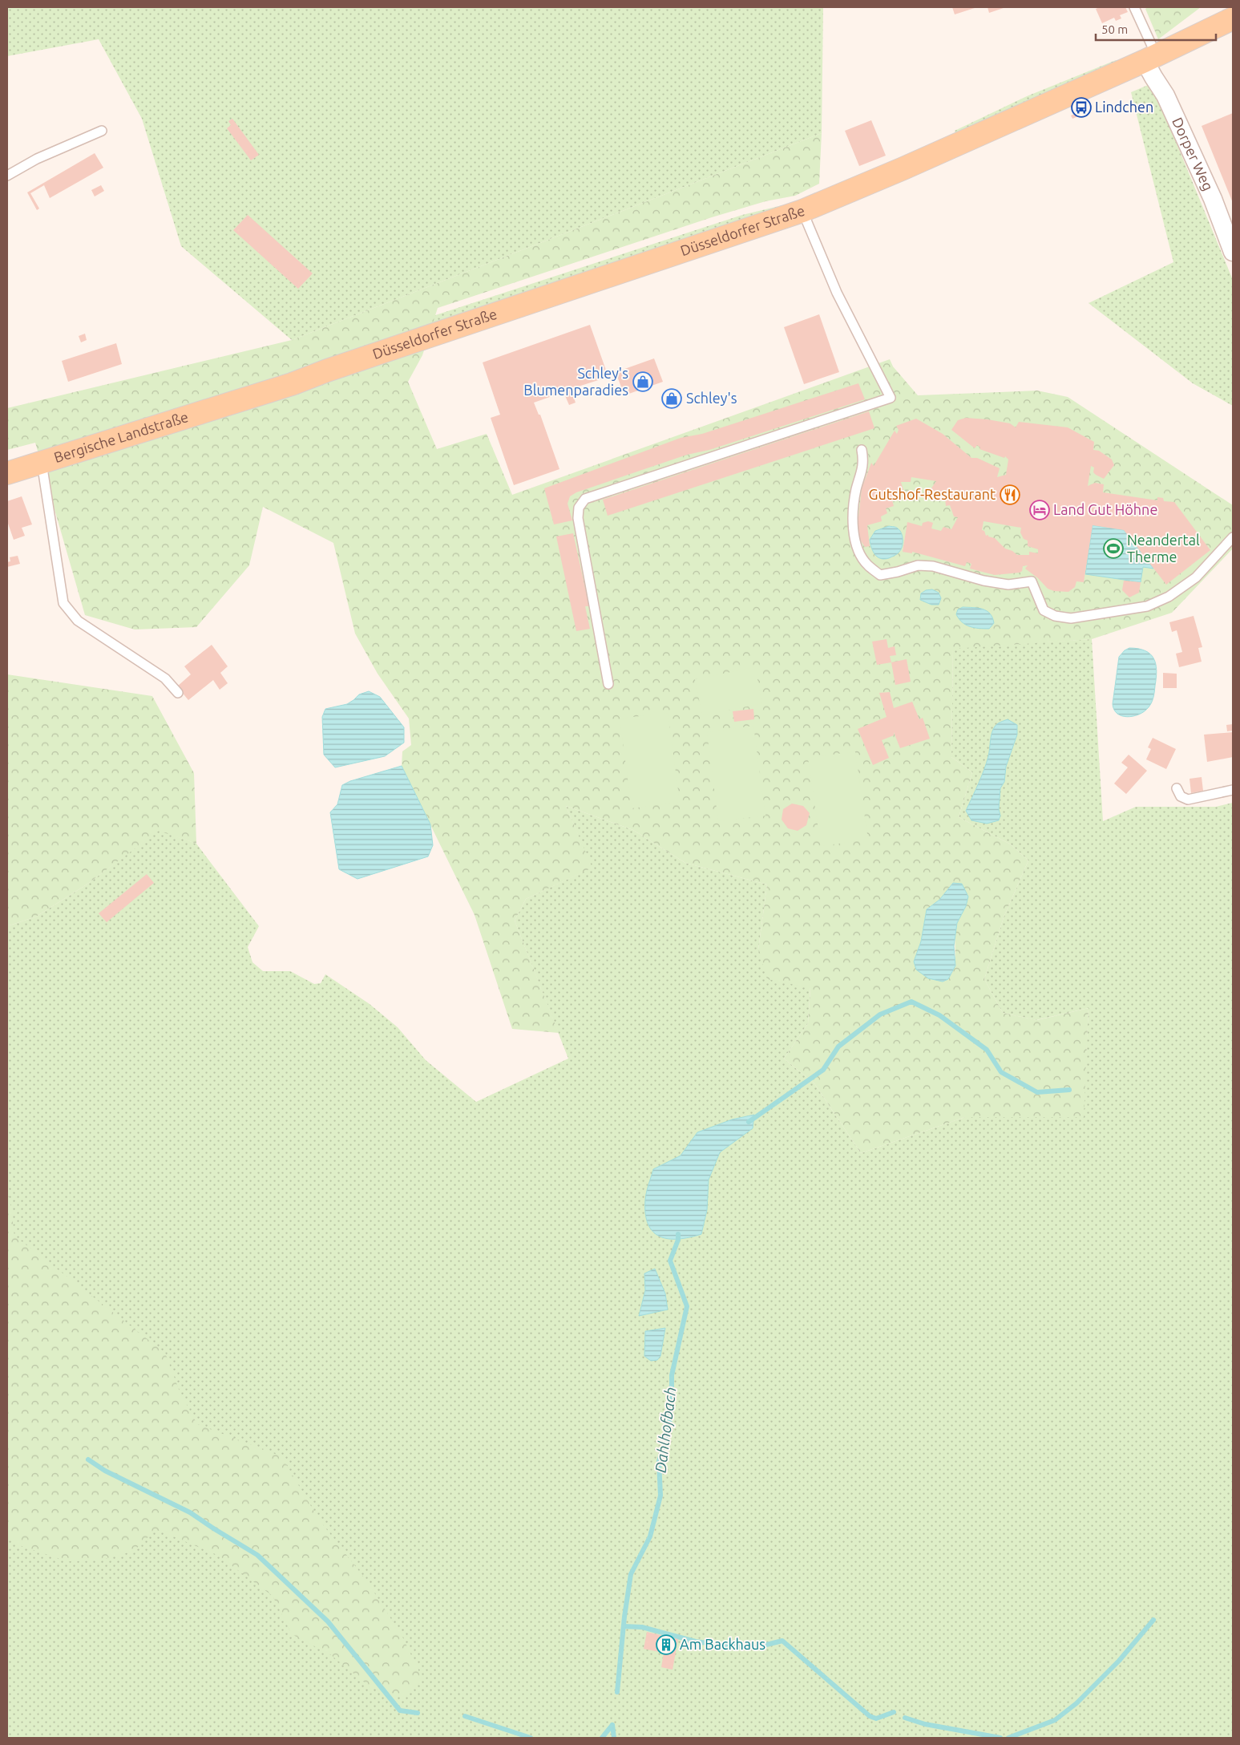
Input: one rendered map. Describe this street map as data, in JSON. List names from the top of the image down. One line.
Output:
{"streets":{"main road":["Düsseldorfer Straße","Bergische Landstraße"],"street":["Dorper Weg"]},"crossings":[["Dorper Weg","Düsseldorfer Straße"],["Düsseldorfer Straße","Bergische Landstraße"]],"water":["Dahlhofbach"],"places":{"bus stop":["Lindchen"],"shop":["Schley's Blumenparadies","Schley's"],"restaurant":["Gutshof-Restaurant"],"hotel":["Land Gut Höhne"],"sports":["Neandertal Therme"],"building":["Am Backhaus"]},"scale_bar":"50 m"}
